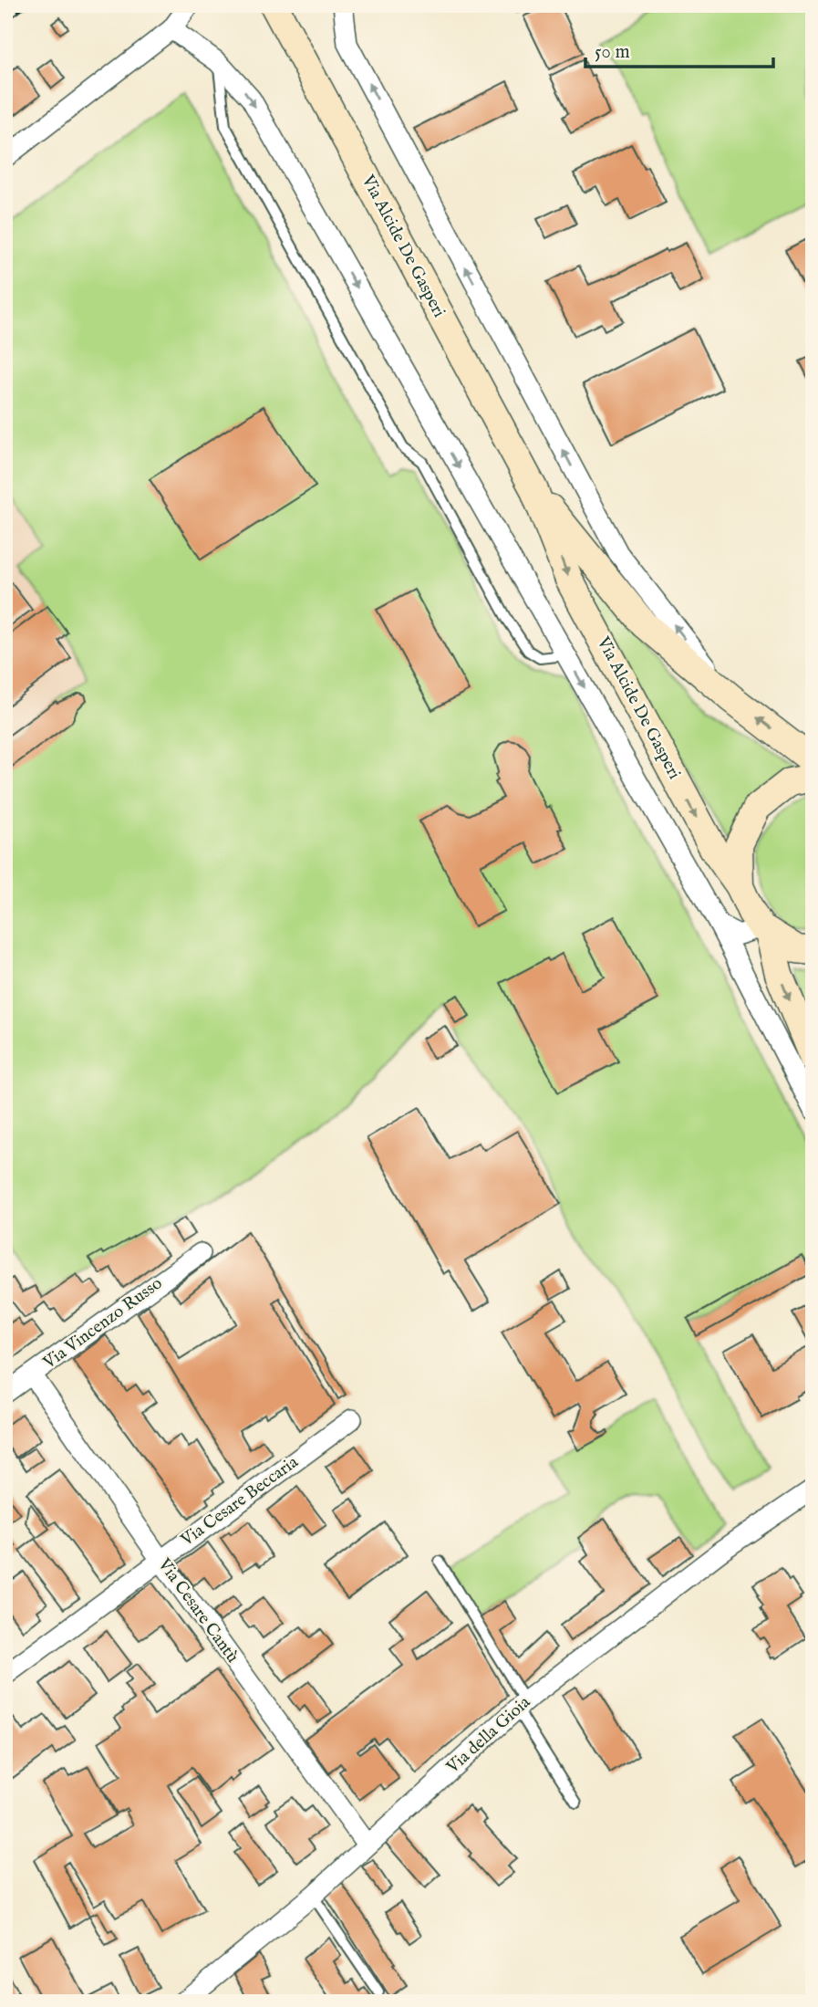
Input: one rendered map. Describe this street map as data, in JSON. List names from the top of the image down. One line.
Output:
{"streets":{"main road":["Via Alcide De Gasperi"],"street":["Via Vincenzo Russo","Via Cesare Beccaria","Via Cesare Cantù","Via della Gioia"]},"crossings":[["Via Vincenzo Russo","Via Cesare Cantù"],["Via Cesare Beccaria","Via Cesare Cantù"],["Via Cesare Cantù","Via della Gioia"]],"scale_bar":"50 m"}
